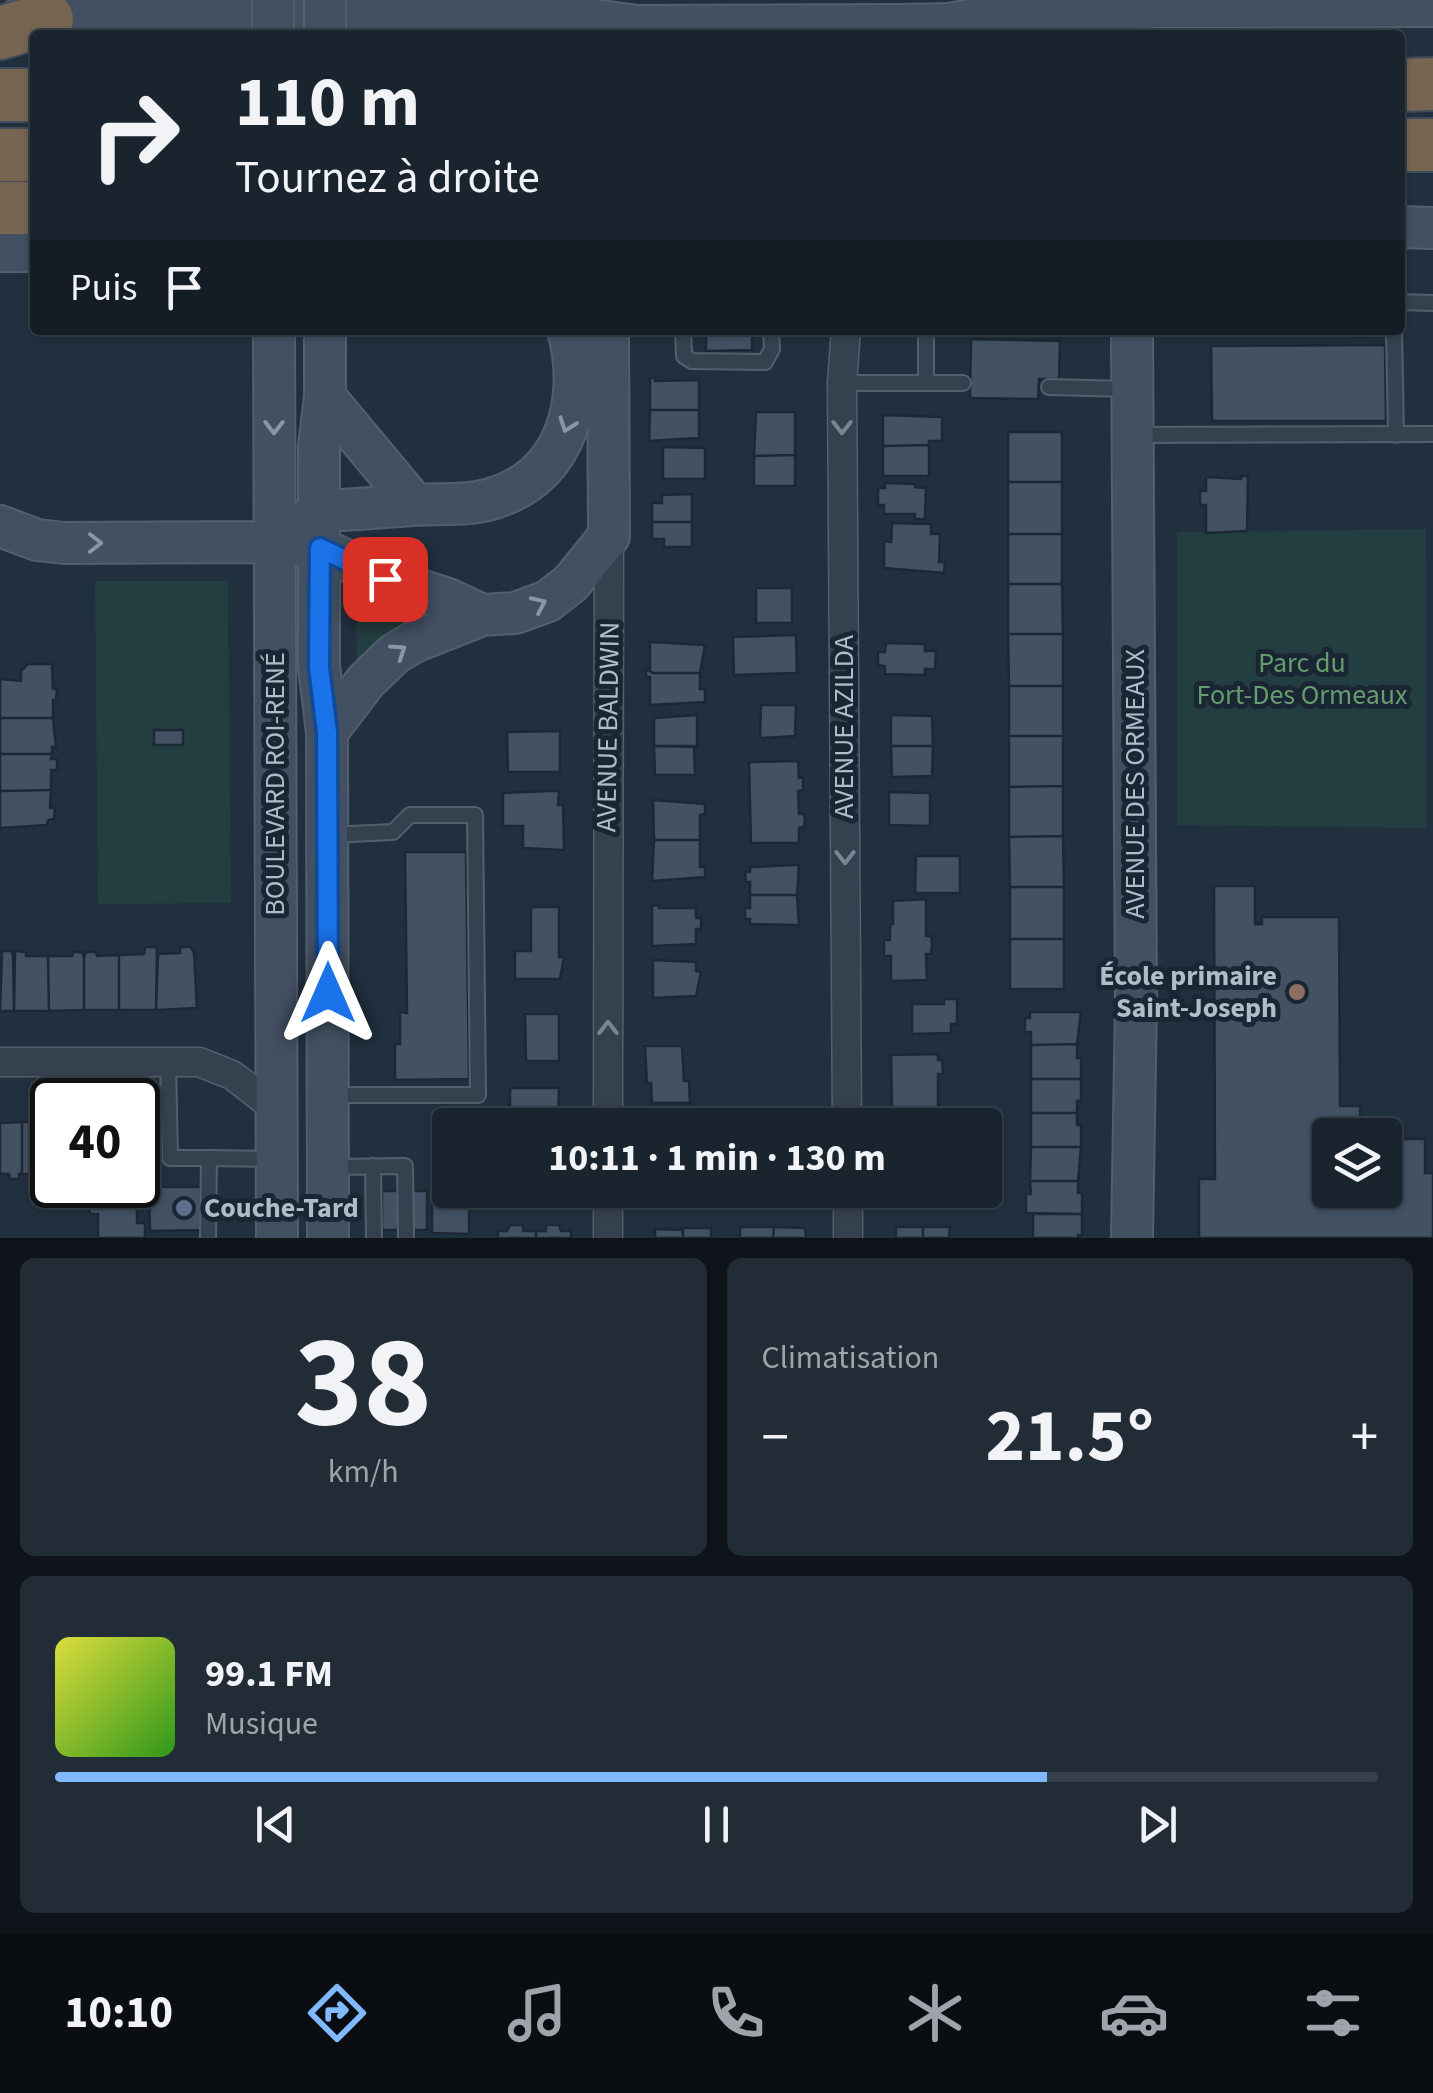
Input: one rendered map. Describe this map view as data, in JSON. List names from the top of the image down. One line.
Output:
{"streets":{"street":["AVENUE BALDWIN","AVENUE AZILDA","BOULEVARD ROI-RENÉ","AVENUE DES ORMEAUX"]},"one_way":["AVENUE BALDWIN","AVENUE AZILDA"],"parks":["Parc du Fort-Des Ormeaux"],"places":["École primaire Saint-Joseph","Couche-Tard"],"page":{"turn":["110 m","Tournez à droite"],"then":"Puis","limit":"40","trip":"10:11 · 1 min · 130 m","tile":[["38","km/h"],"Climatisation"],"heat":["−","21.5°","+"],"song":["99.1 FM","Musique"],"tabs":"10:10"}}
